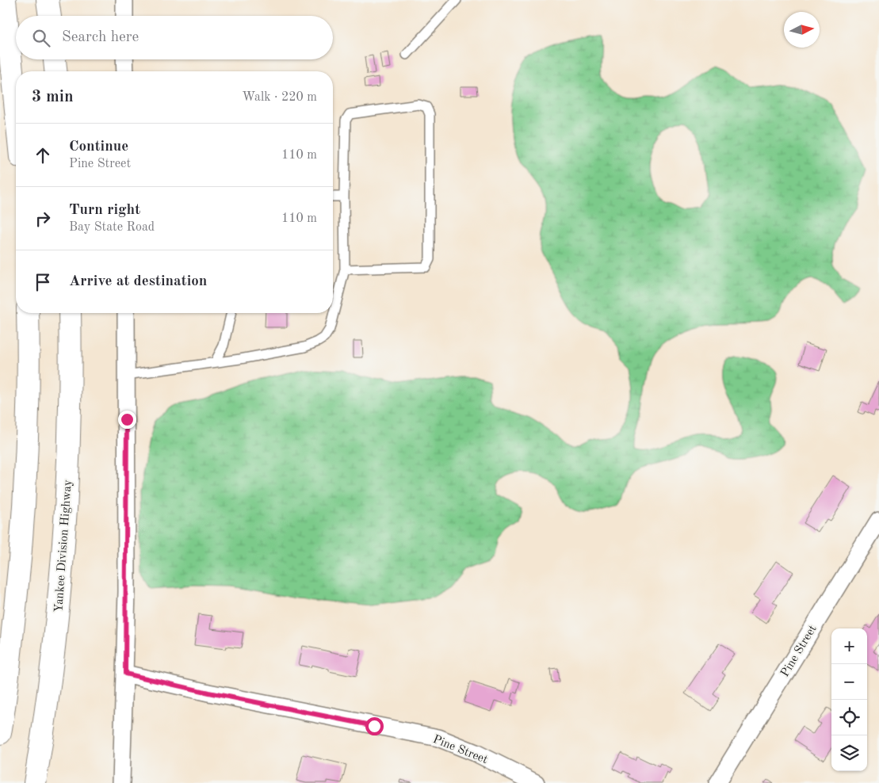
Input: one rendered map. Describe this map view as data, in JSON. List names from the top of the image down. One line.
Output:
{"streets":{"highway":["Yankee Division Highway"],"street":["Pine Street"]},"north":"right","page":{"search":"Search here","heading":["3 min","Walk · 220 m"],"list":[["Continue","Pine Street","110 m"],["Turn right","Bay State Road","110 m"],"Arrive at destination"],"map_buttons":["+","−"]}}
